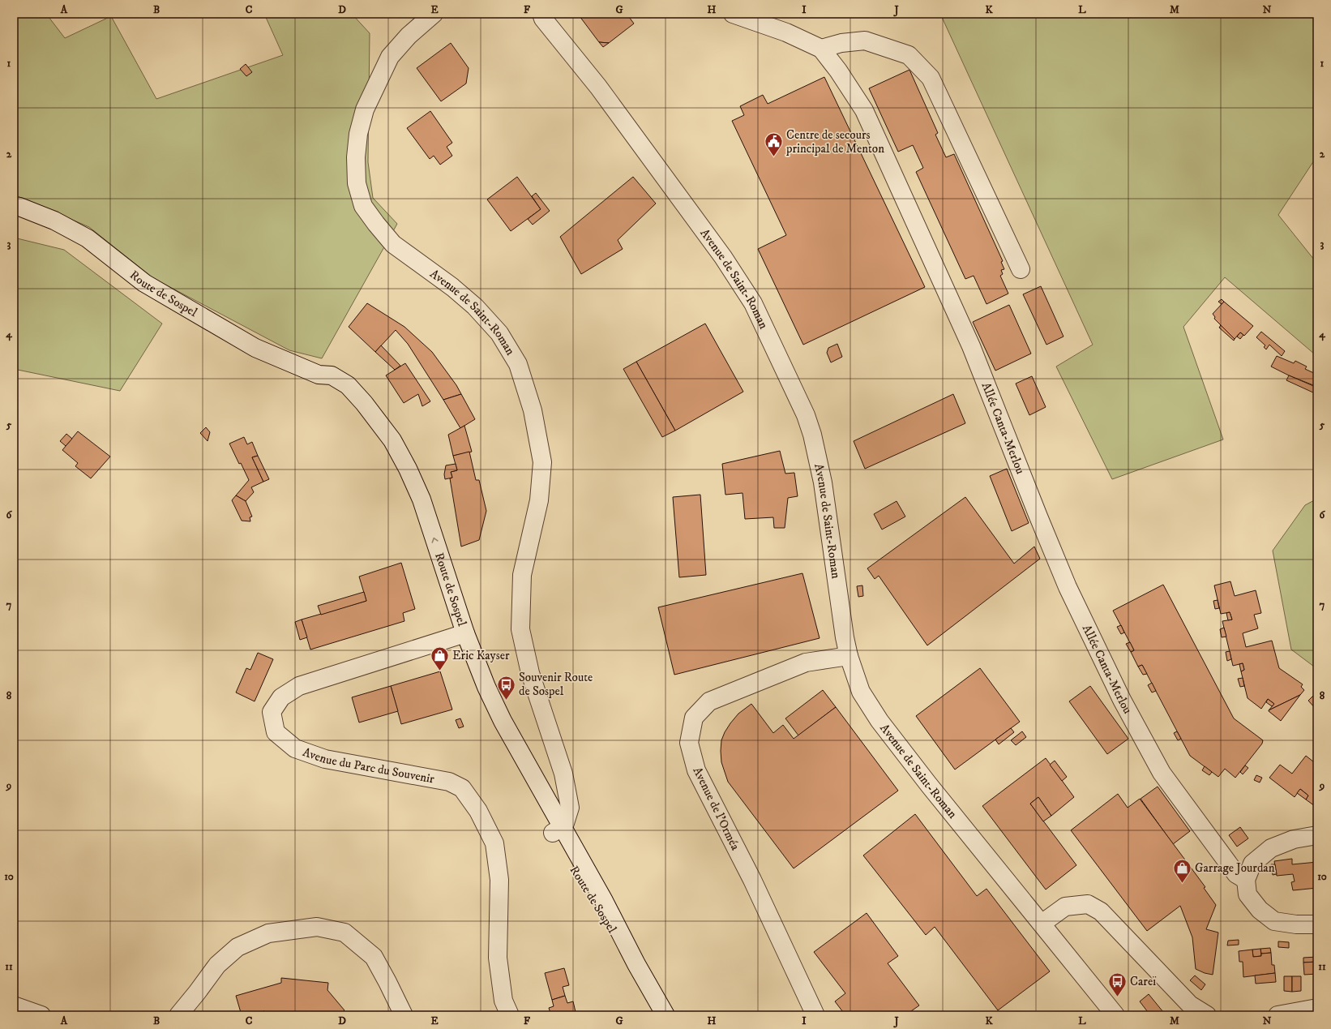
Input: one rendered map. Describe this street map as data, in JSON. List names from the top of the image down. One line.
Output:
{"streets":{"street":["Avenue de Saint-Roman","Route de Sospel","Allée Canta-Merlou","Avenue du Parc du Souvenir","Avenue de l'Orméa"]},"crossings":[["Avenue de Saint-Roman","Route de Sospel"],["Avenue de Saint-Roman","Avenue de l'Orméa"],["Route de Sospel","Avenue du Parc du Souvenir"]],"places":{"public building":["Centre de secours principal de Menton"],"shop":["Eric Kayser","Garrage Jourdan"],"bus stop":["Souvenir Route de Sospel","Careï"]},"grid":{"columns":["A","B","C","D","E","F","G","H","I","J","K","L","M","N"],"rows":["1","2","3","4","5","6","7","8","9","10","11"]}}
